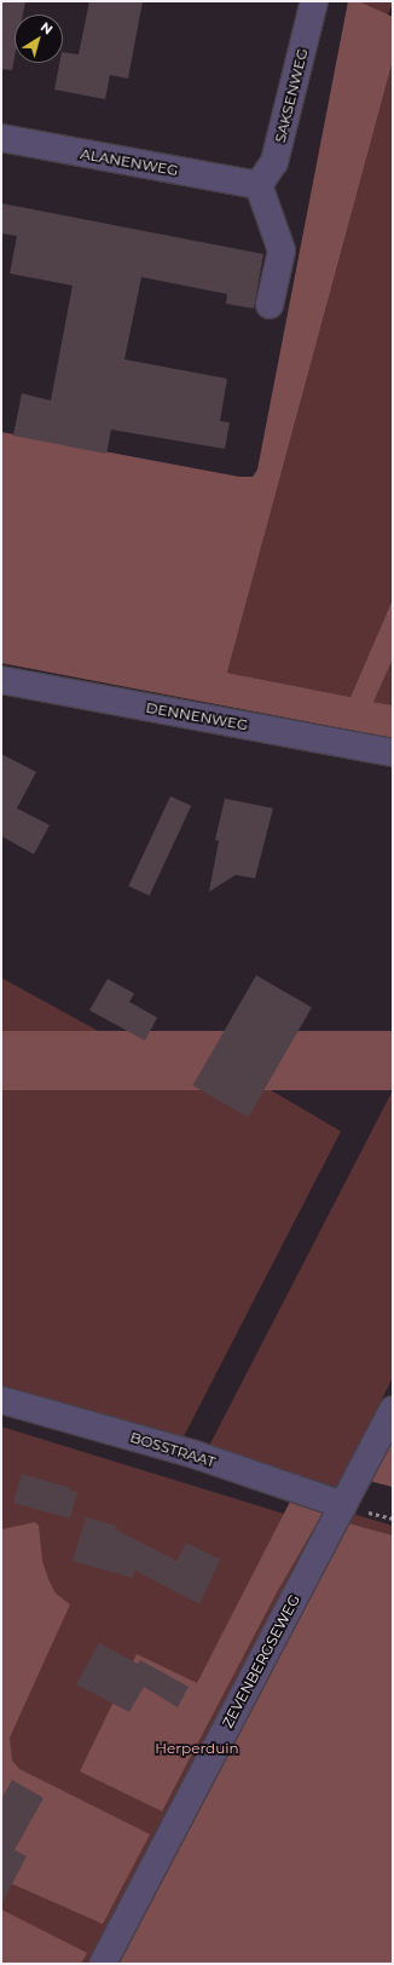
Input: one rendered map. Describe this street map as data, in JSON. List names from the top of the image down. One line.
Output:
{"streets":{"street":["SAKSENWEG","ALANENWEG","DENNENWEG","BOSSTRAAT","ZEVENBERGSEWEG"]},"crossings":[["SAKSENWEG","ALANENWEG"],["BOSSTRAAT","ZEVENBERGSEWEG"]],"parks":["Herperduin"],"north":"top right"}
